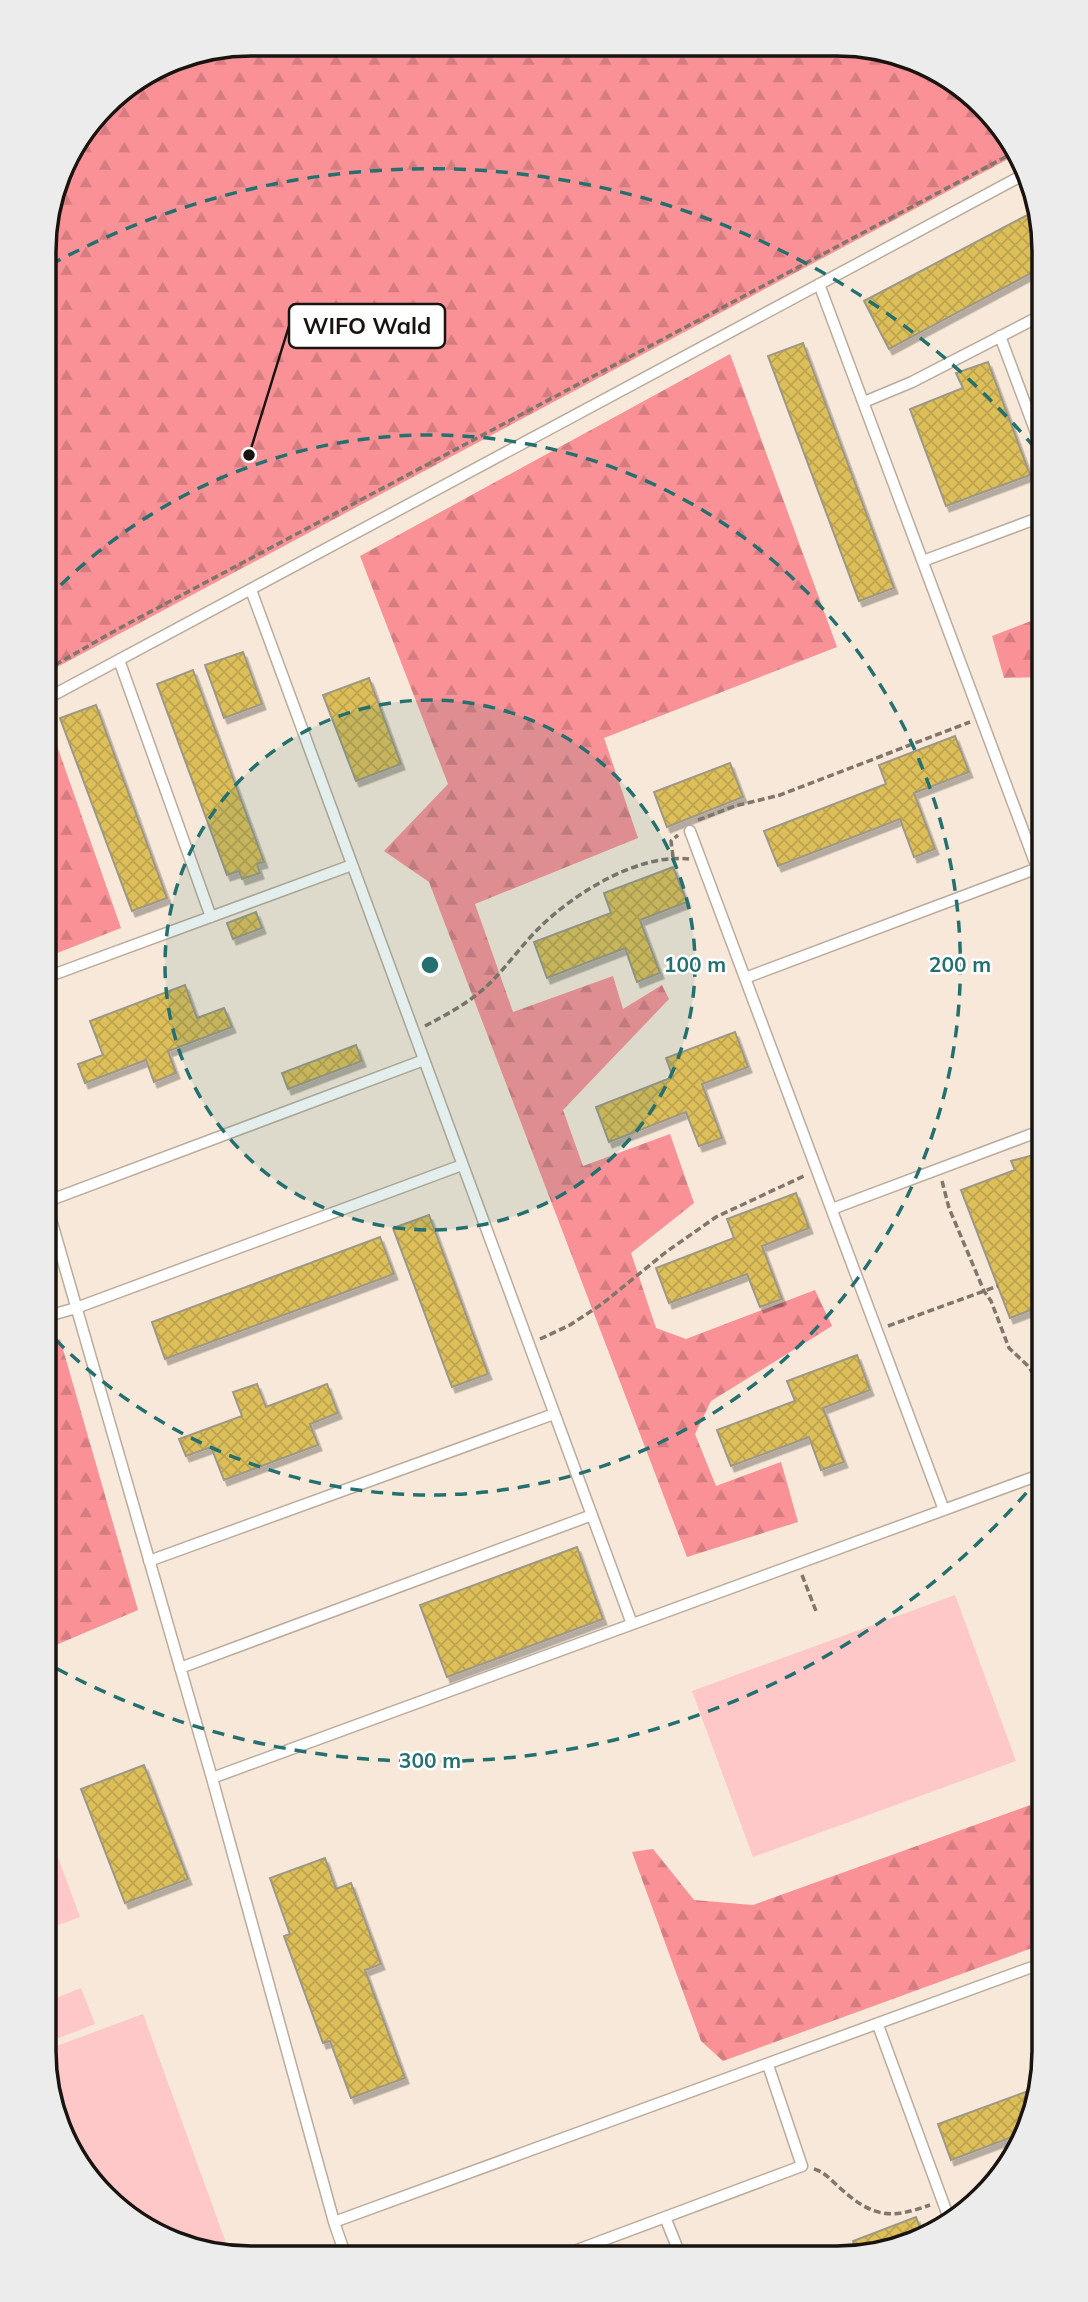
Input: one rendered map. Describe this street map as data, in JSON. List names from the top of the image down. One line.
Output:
{"places":["WIFO Wald"],"rings":["100 m","200 m","300 m"]}
